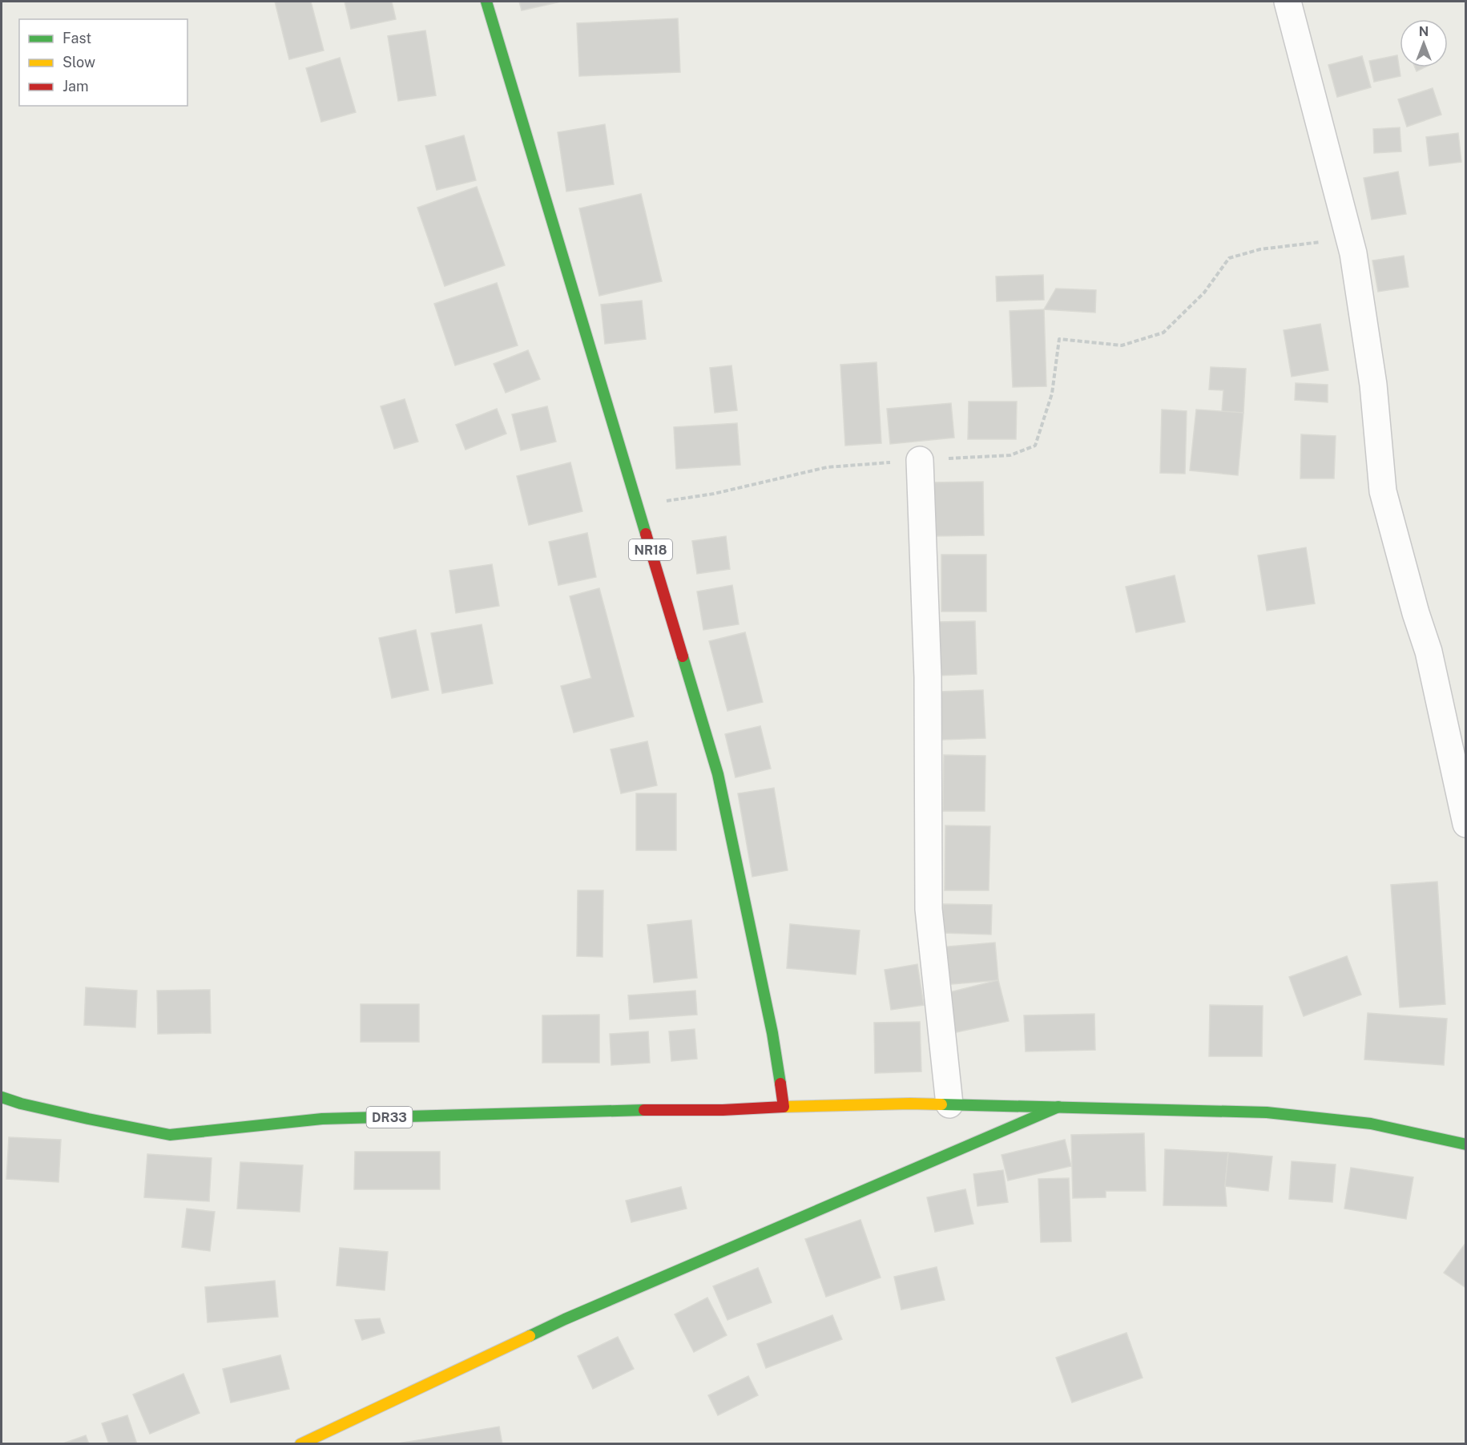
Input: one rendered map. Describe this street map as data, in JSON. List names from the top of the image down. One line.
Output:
{"streets":{"main road":["NR18","DR33"]},"crossings":[["NR18","DR33"]],"legend":["Fast","Slow","Jam"],"north":"top"}
